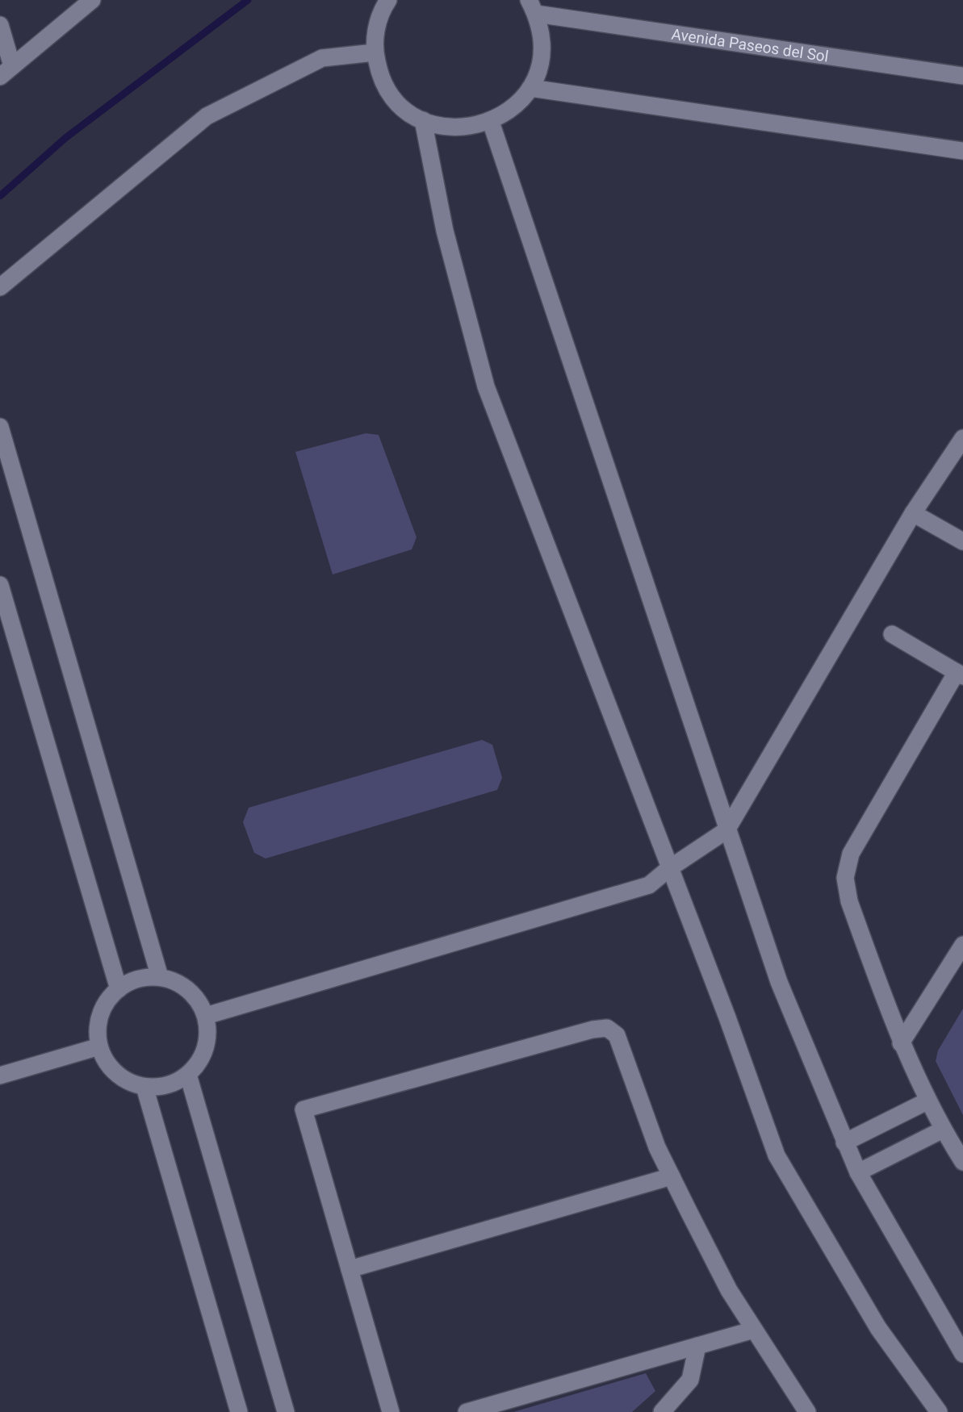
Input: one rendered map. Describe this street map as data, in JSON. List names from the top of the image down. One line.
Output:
{"streets":{"street":["Avenida Paseos del Sol"]}}
